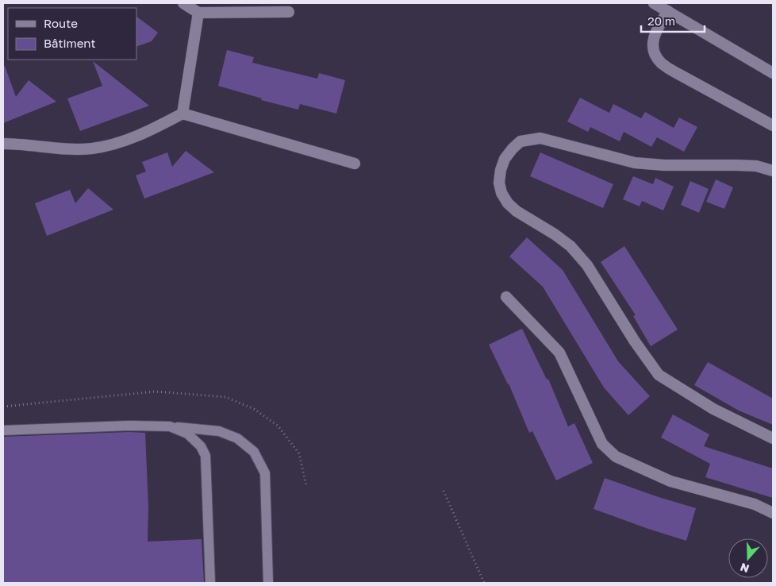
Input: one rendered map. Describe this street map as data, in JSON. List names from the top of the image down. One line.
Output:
{"legend":["Route","Bâtiment"],"scale_bar":"20 m","north":"bottom"}
